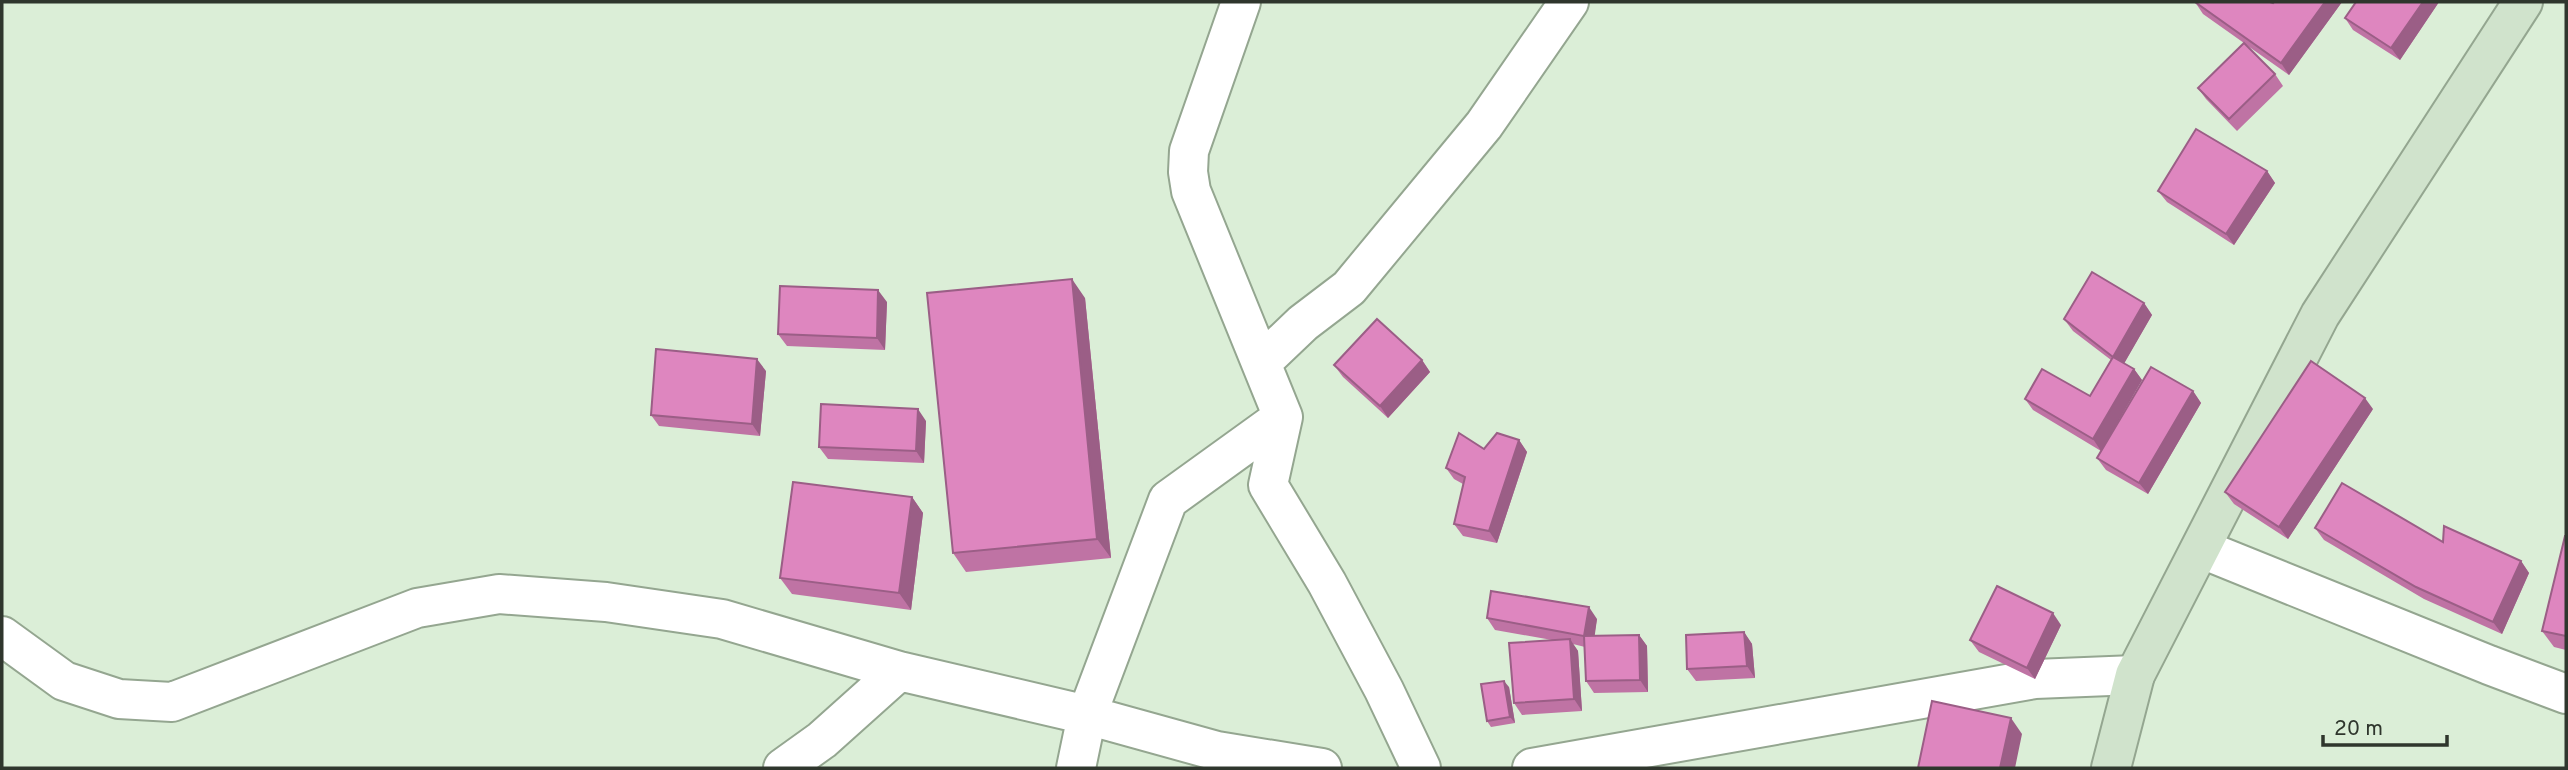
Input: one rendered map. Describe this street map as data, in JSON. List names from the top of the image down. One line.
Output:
{"scale_bar":"20 m"}
